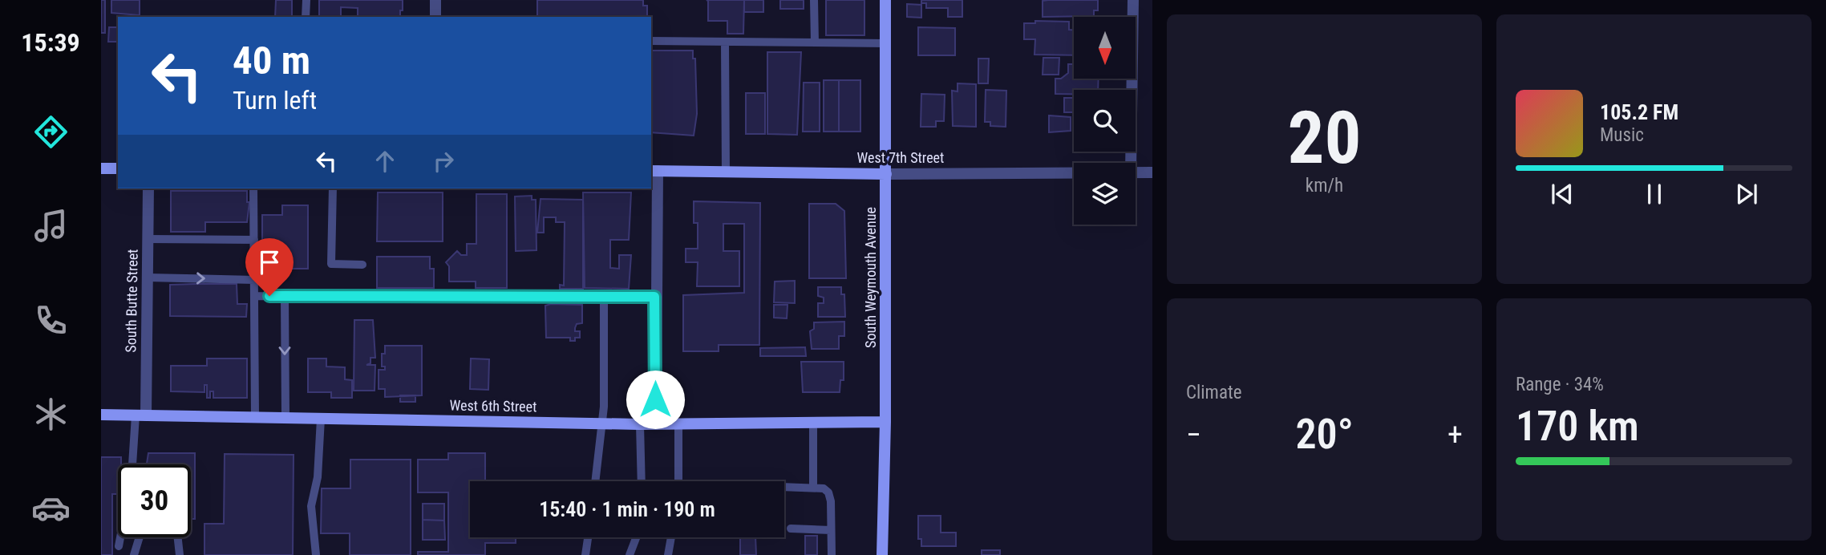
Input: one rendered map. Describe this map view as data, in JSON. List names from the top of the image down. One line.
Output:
{"streets":{"street":["West 7th Street","South Weymouth Avenue","South Butte Street","West 6th Street"]},"crossings":[["West 7th Street","South Weymouth Avenue"],["South Weymouth Avenue","West 6th Street"],["South Butte Street","West 6th Street"]],"north":"bottom","page":{"tabs":"15:39","tile":[["20","km/h"],"Climate",["Range · 34%","170 km"]],"turn":["40 m","Turn left"],"song":["105.2 FM","Music"],"heat":["−","20°","+"],"limit":"30","trip":"15:40 · 1 min · 190 m"}}
